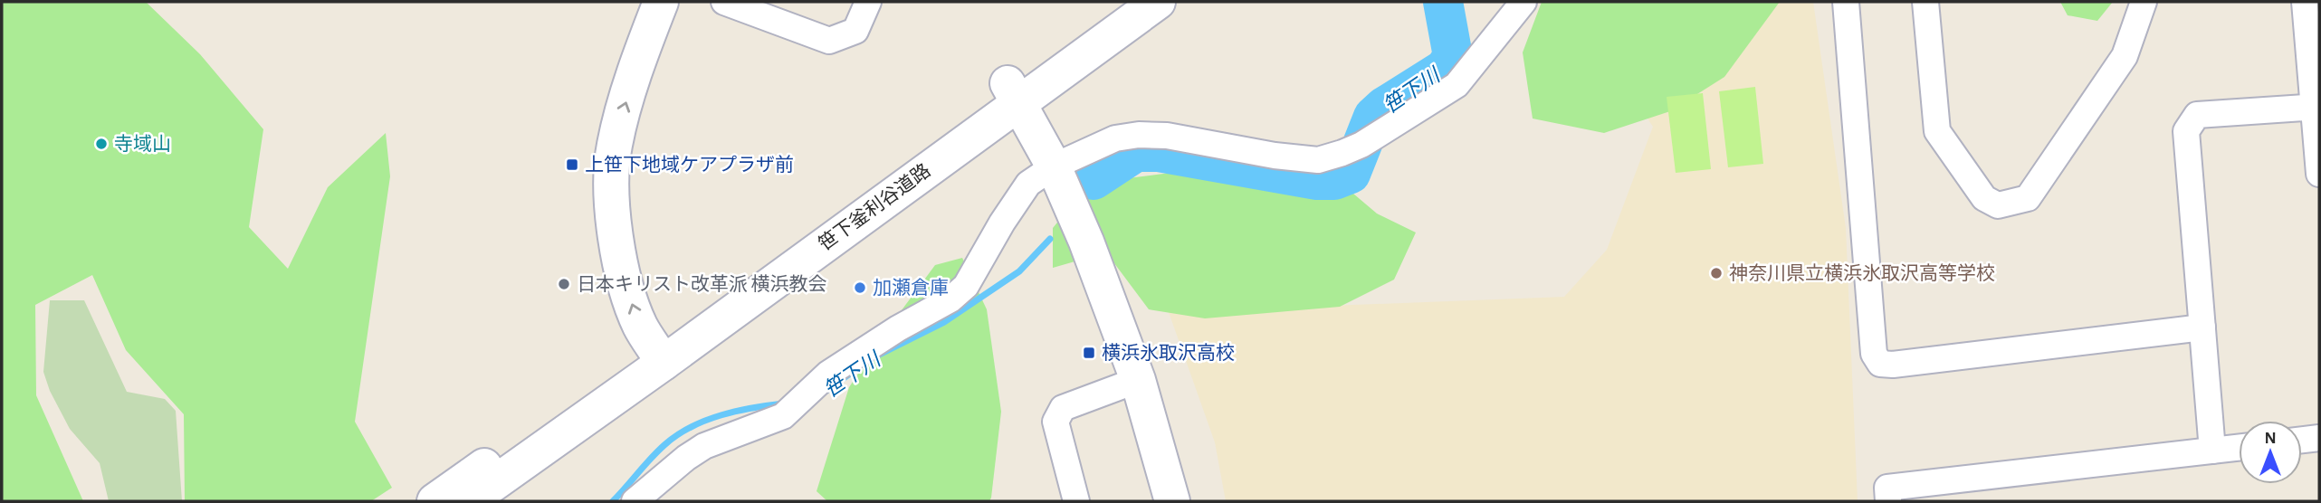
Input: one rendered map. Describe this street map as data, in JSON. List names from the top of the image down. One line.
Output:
{"streets":{"street":["笹下釜利谷道路"]},"water":["笹下川"],"places":{"other":["寺域山","神奈川県立横浜氷取沢高等学校","日本キリスト改革派 横浜教会","加瀬倉庫"],"transit":["上笹下地域ケアプラザ前","横浜氷取沢高校"]},"north":"top"}
